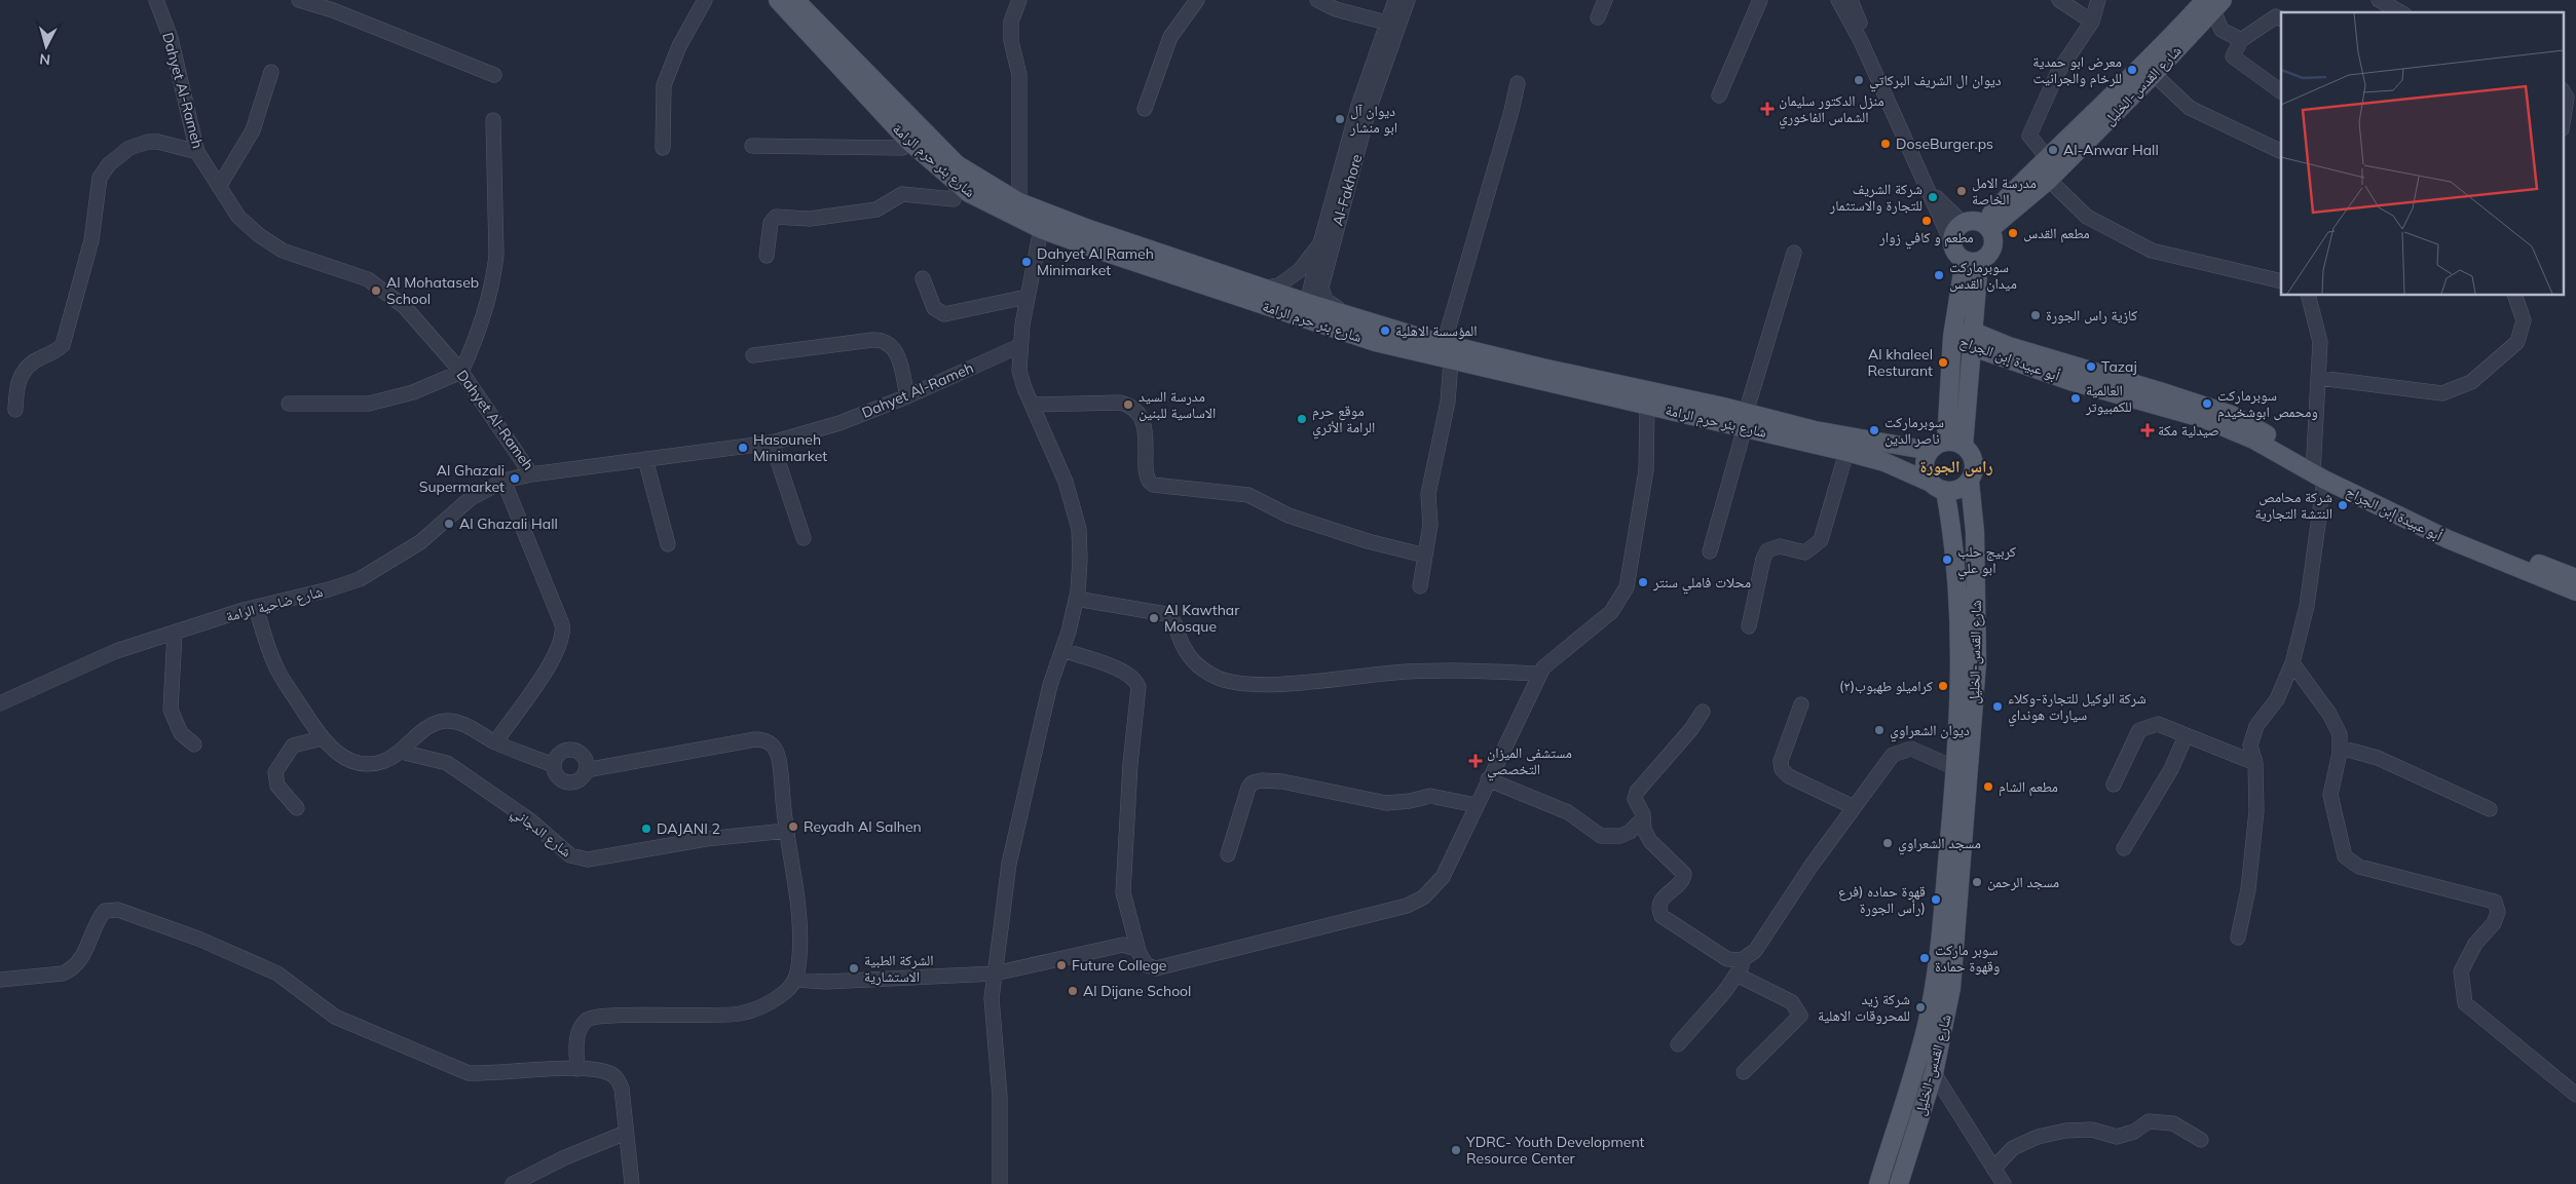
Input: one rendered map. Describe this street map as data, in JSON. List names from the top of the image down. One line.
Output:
{"streets":{"main road":["شارع القدس-الخليل","شارع بئر حرم الرامة","أبو عبيدة إبن الجراح"],"street":["Dahyet Al-Rameh","Al-Fakhore","شارع ضاحية الرامة","شارع الدجاني"]},"crossings":[["شارع القدس-الخليل","شارع بئر حرم الرامة"],["Dahyet Al-Rameh","شارع ضاحية الرامة"],["شارع بئر حرم الرامة","Al-Fakhore"]],"districts":["راس الجورة"],"places":{"other":["معرض ابو حمدية للرخام والجرانيت","ديوان ال الشريف البركاتي","ديوان آل ابو منشار","DoseBurger.ps","Al-Anwar Hall","مدرسة الامل الخاصة","شركة الشريف للتجارة والاستثمار","مطعم و كافي زوار","مطعم القدس","Dahyet Al Rameh Minimarket","سوبرماركت ميدان القدس","Al Mohataseb School","كازية راس الجورة","المؤسسة الاهلية","Al khaleel Resturant","Tazaj","العالمية للكمبيوتر","سوبرماركت ومحمص ابوشخيدم","مدرسة السيد الاساسية للبنين","موقع حرم الرامة الأثري","سوبرماركت ناصر الدين","Hasouneh Minimarket","Al Ghazali Supermarket","شركة محامص النتشة التجارية","Al Ghazali Hall","كربيج حلب ابو علي","محلات فاملي سنتر","Al Kawthar Mosque","كراميلو طهبوب(٢)","شركة الوكيل للتجارة-وكلاء سيارات هونداي","ديوان الشعراوي","مطعم الشام","Reyadh Al Salhen","DAJANI 2","مسجد الشعراوي","مسجد الرحمن","قهوة حماده (فرع رأس الجورة)","سوبر ماركت وقهوة حمادة","Future College","الشركة الطبية الاستشارية","Al Dijane School","شركة زيد للمحروقات الاهلية","YDRC- Youth Development Resource Center"],"health":["منزل الدكتور سليمان الشماس الفاخوري","صيدلية مكة","مستشفى الميزان التخصصي"]},"north":"bottom"}
